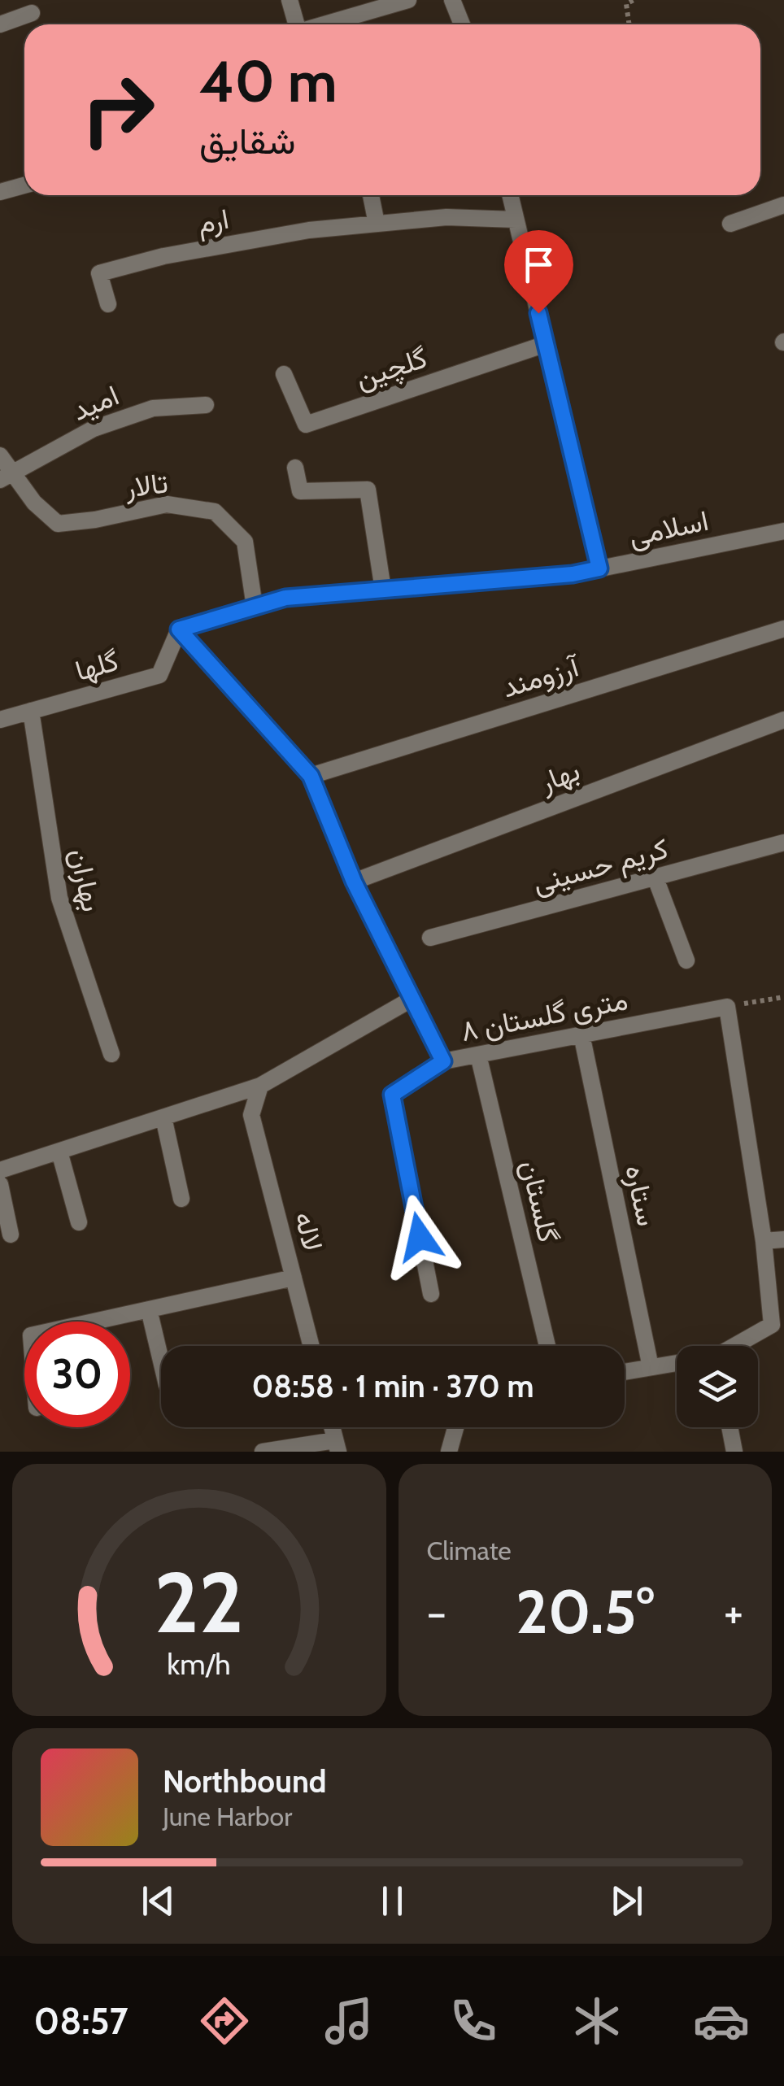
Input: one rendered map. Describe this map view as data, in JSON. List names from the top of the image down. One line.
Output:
{"streets":{"street":["ارم","گلچین","امید","تالار","اسلامی","گلها","آرزومند","بهار","کریم حسینی","بهاران","۸ متری گلستان","ستاره","گلستان","لاله"]},"crossings":[["امید","تالار"],["تالار","اسلامی"],["اسلامی","گلها"],["اسلامی","۸ متری گلستان"],["گلها","بهاران"],["گلها","۸ متری گلستان"],["آرزومند","۸ متری گلستان"],["بهار","۸ متری گلستان"],["۸ متری گلستان","ستاره"],["۸ متری گلستان","گلستان"]],"page":{"turn":["40 m","شقایق"],"limit":"30","trip":"08:58 · 1 min · 370 m","tile":"Climate","heat":["−","20.5°","+"],"song":["Northbound","June Harbor"],"tabs":"08:57","gauge":["22","km/h"]}}
